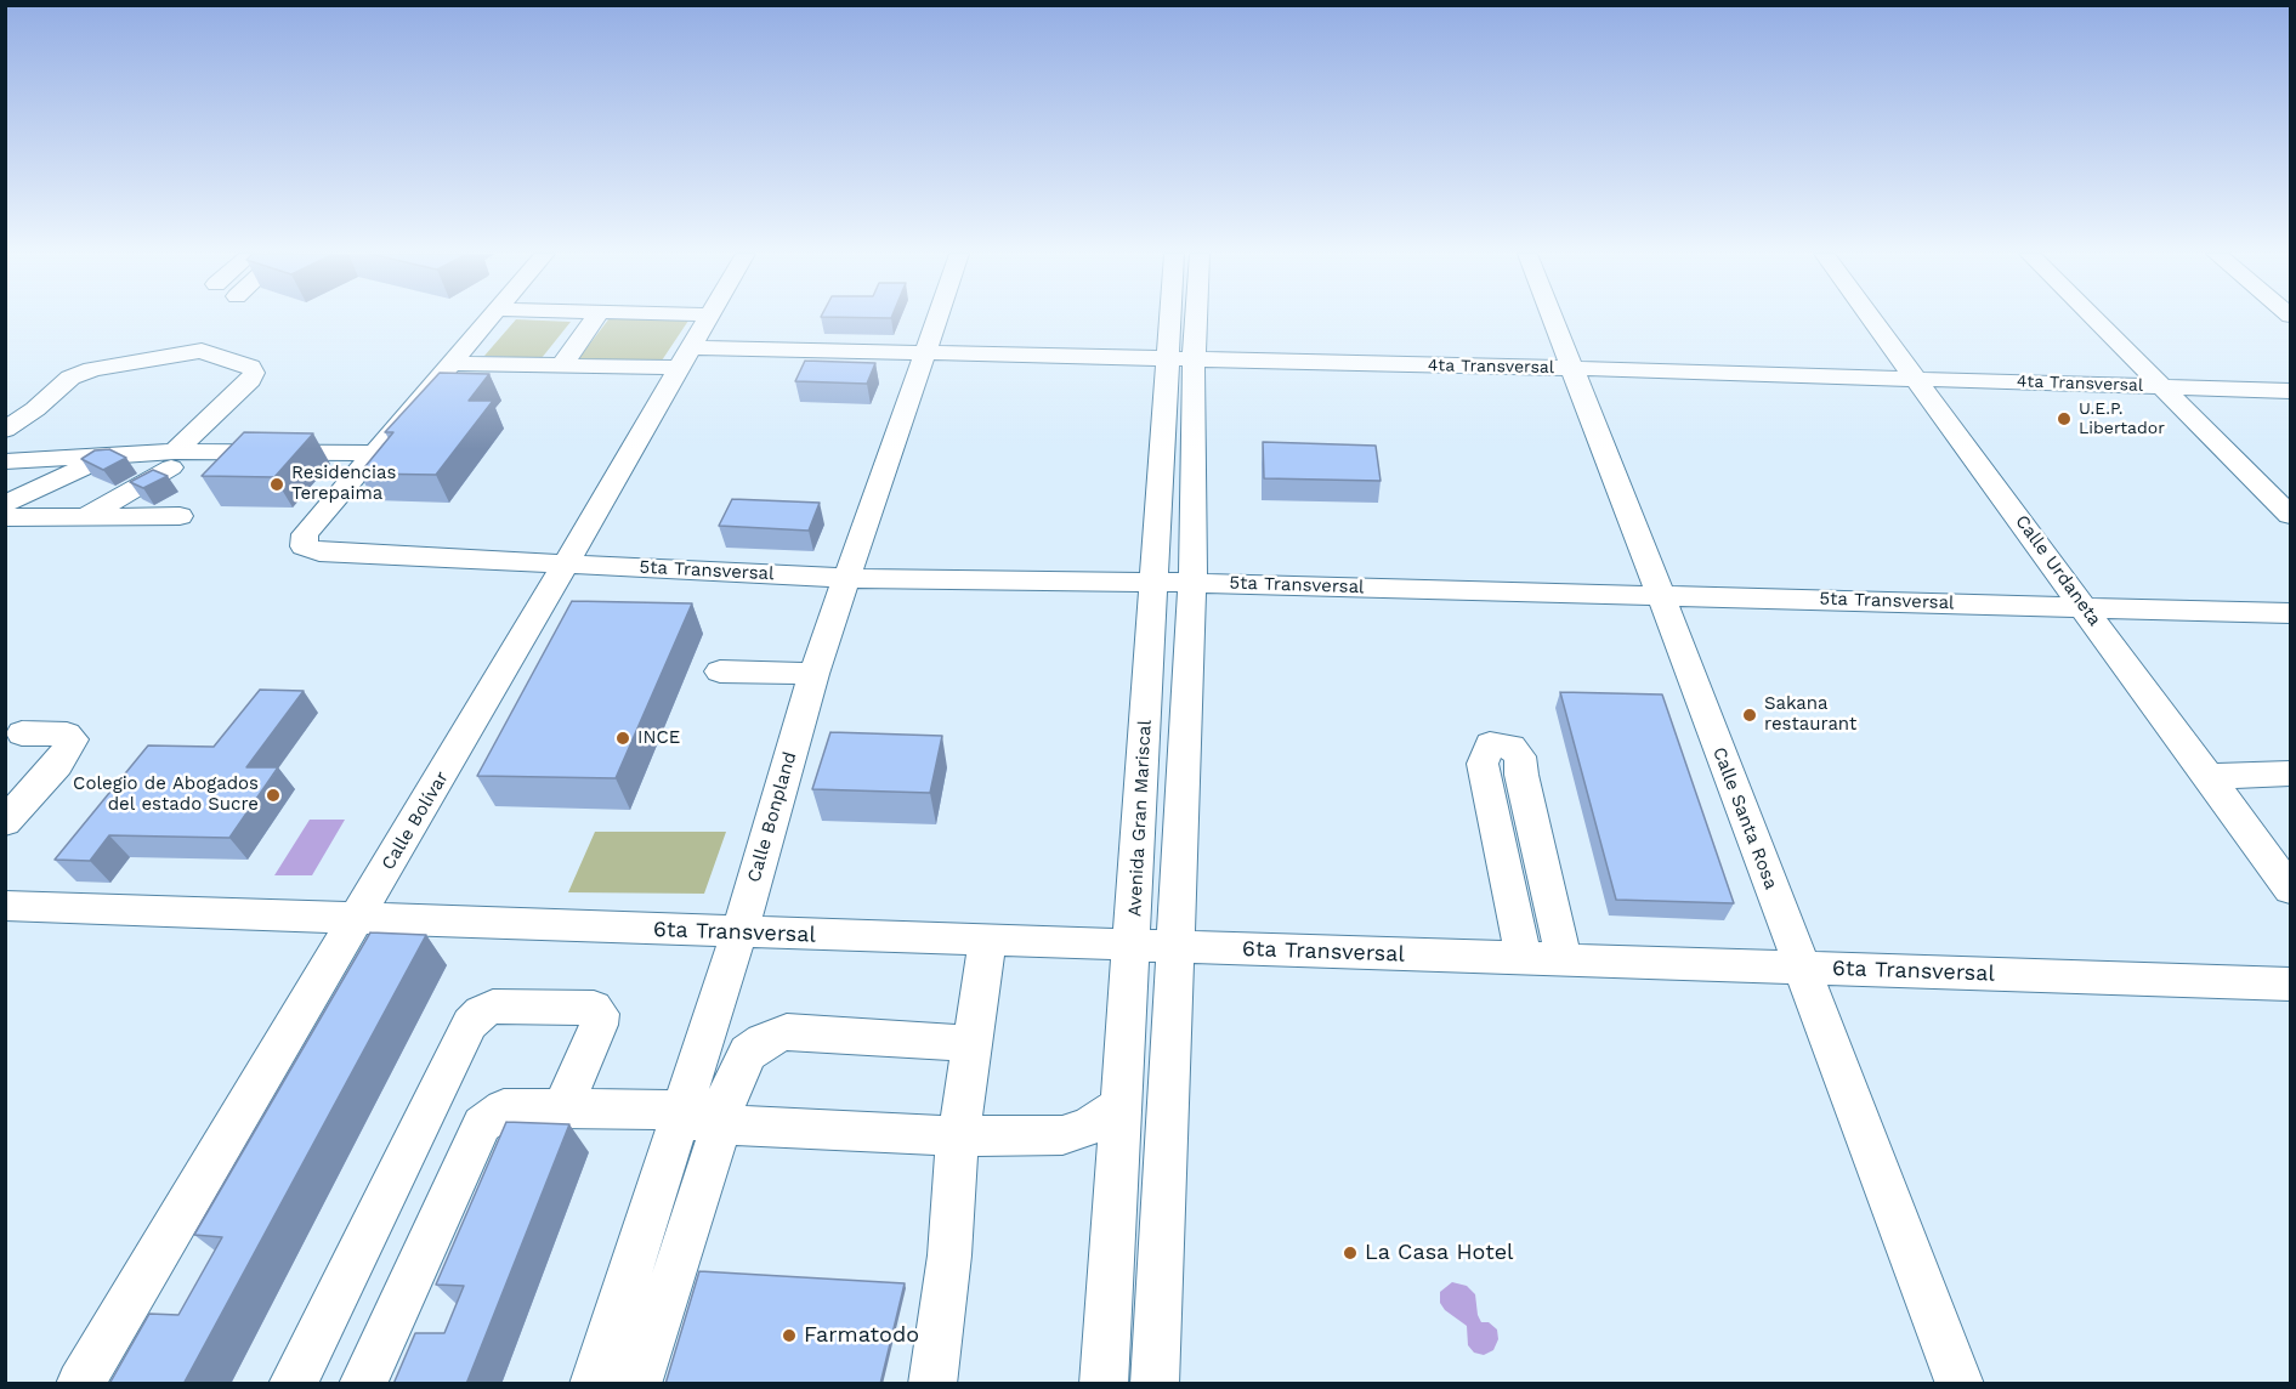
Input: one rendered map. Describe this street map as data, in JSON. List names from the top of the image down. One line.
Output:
{"streets":{"street":["4ta Transversal","5ta Transversal","Calle Urdaneta","Calle Bonpland","Avenida Gran Mariscal","Calle Santa Rosa","Calle Bolívar","6ta Transversal"]},"crossings":[["4ta Transversal","Calle Urdaneta"],["4ta Transversal","Calle Bonpland"],["4ta Transversal","Avenida Gran Mariscal"],["4ta Transversal","Calle Santa Rosa"],["4ta Transversal","Calle Bolívar"],["5ta Transversal","Calle Urdaneta"],["5ta Transversal","Calle Bonpland"],["5ta Transversal","Avenida Gran Mariscal"],["5ta Transversal","Calle Santa Rosa"],["5ta Transversal","Calle Bolívar"],["Calle Bonpland","6ta Transversal"],["Avenida Gran Mariscal","6ta Transversal"],["Calle Santa Rosa","6ta Transversal"],["Calle Bolívar","6ta Transversal"]],"places":["U.E.P. Libertador","Residencias Terepaima","Sakana restaurant","INCE","Colegio de Abogados del estado Sucre","La Casa Hotel","Farmatodo"]}
